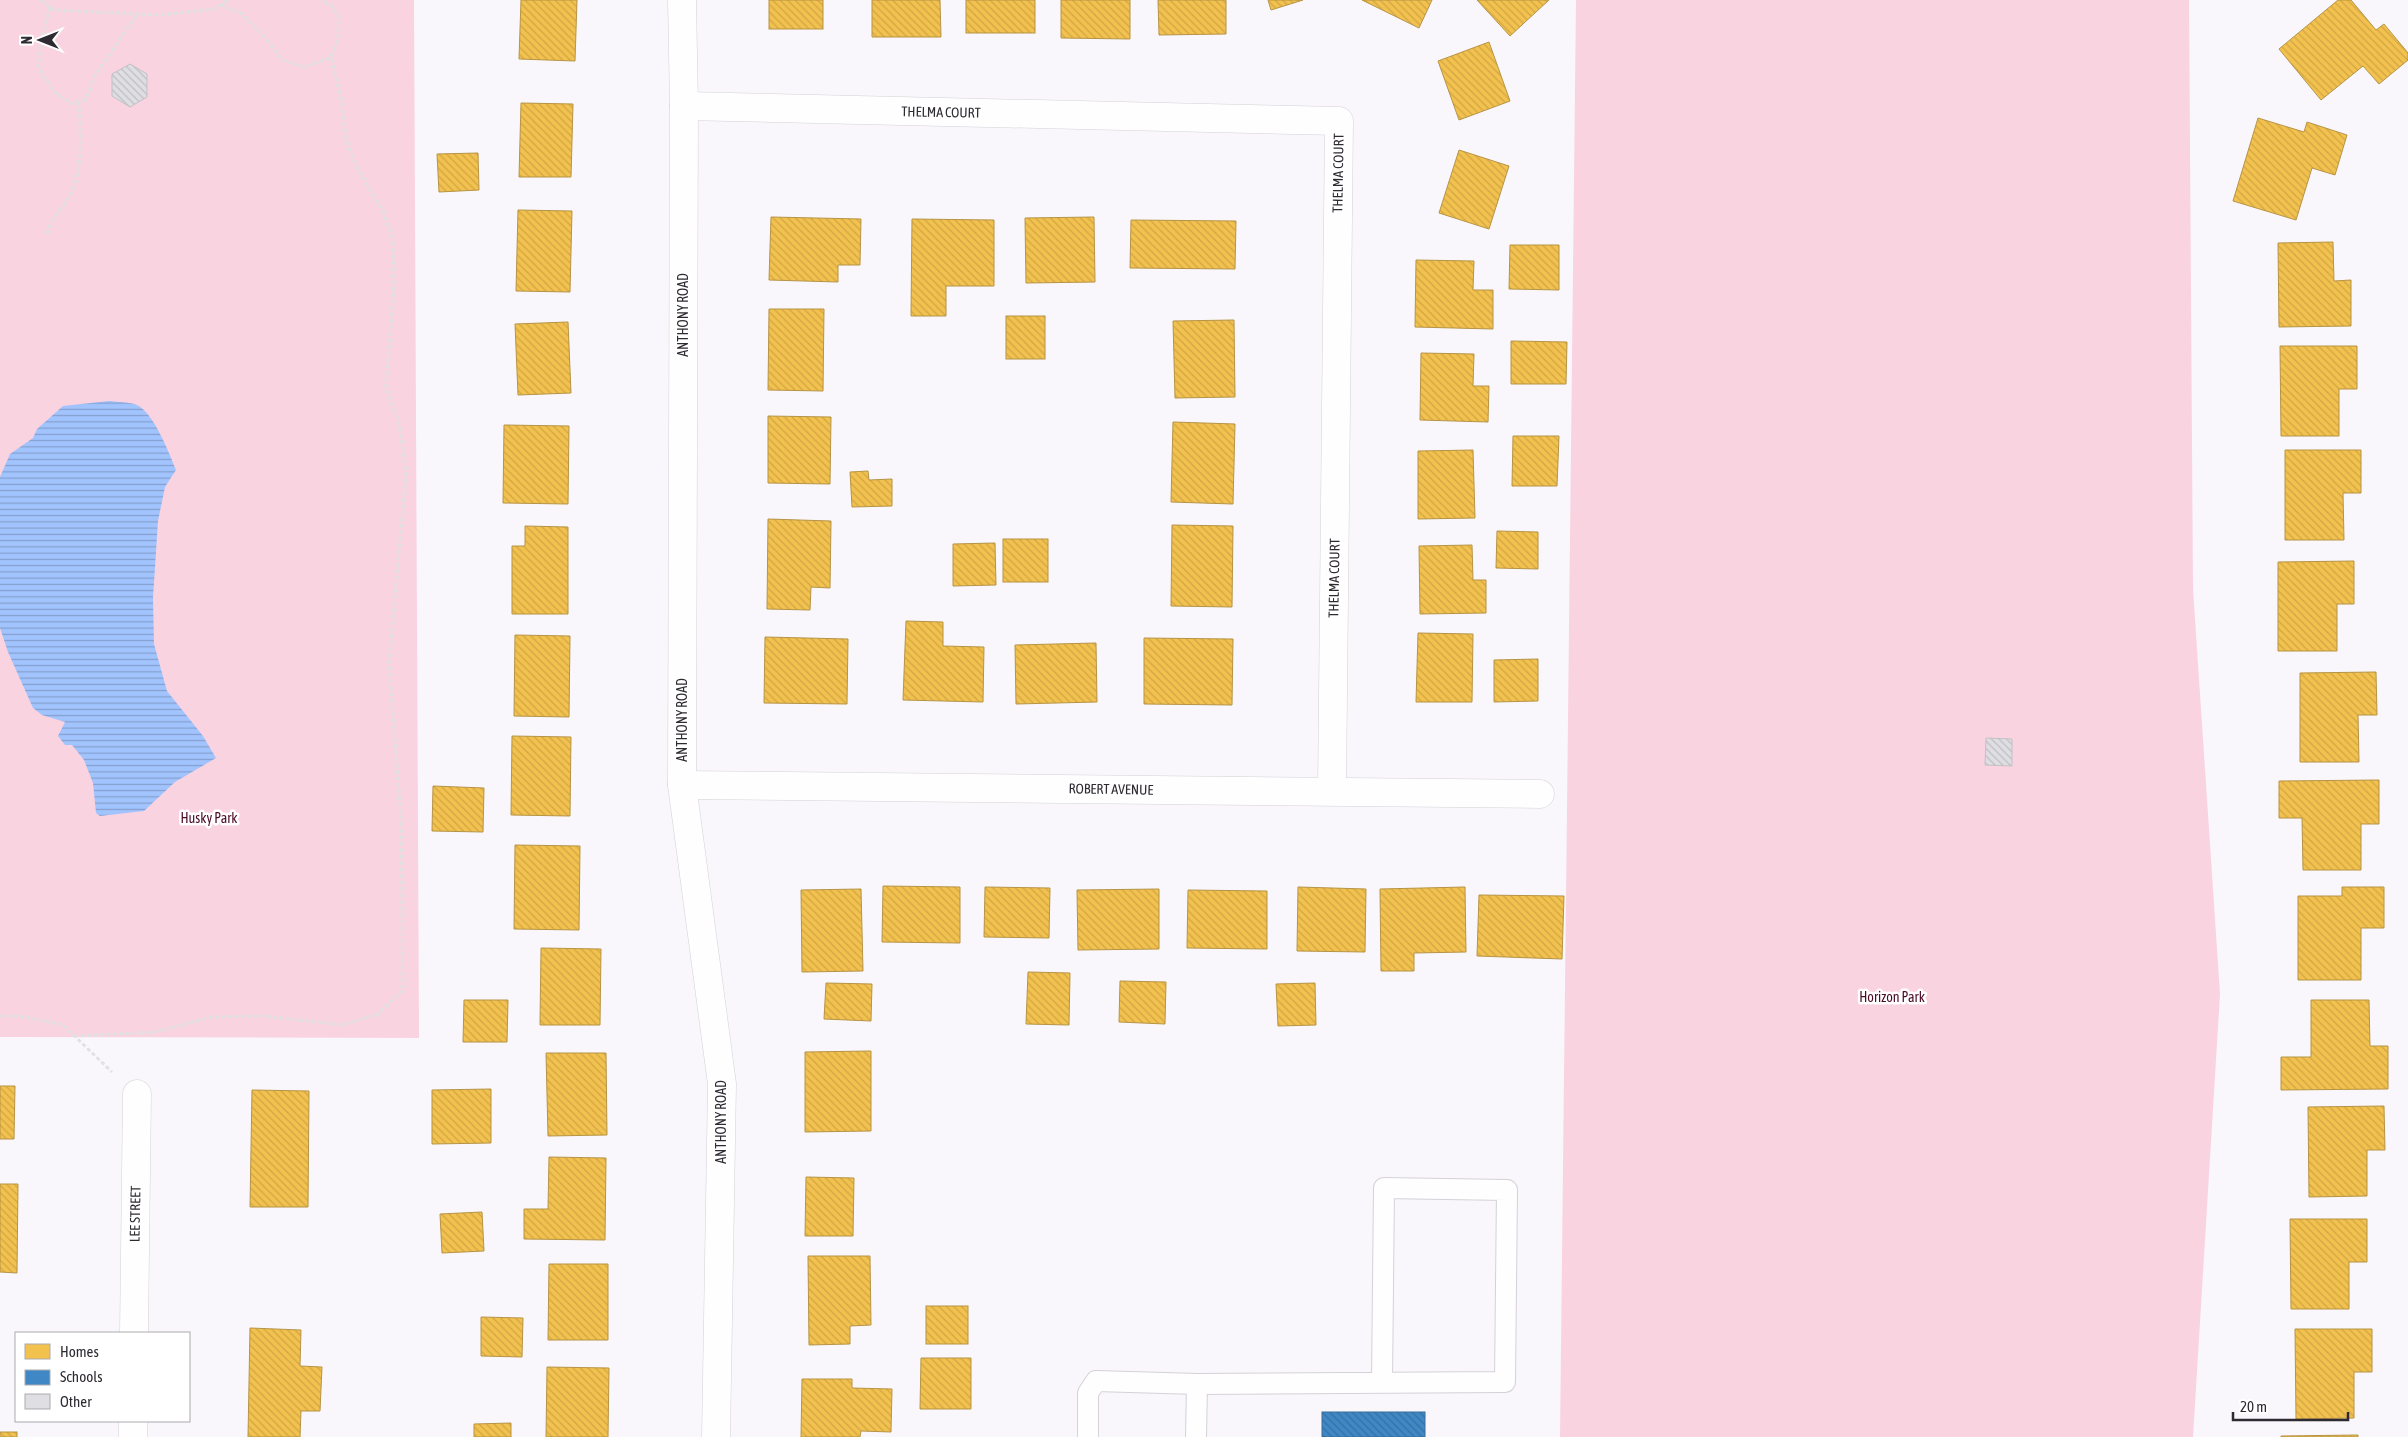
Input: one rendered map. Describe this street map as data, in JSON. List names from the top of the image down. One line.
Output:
{"streets":{"street":["THELMA COURT","ANTHONY ROAD","ROBERT AVENUE","LEE STREET"]},"crossings":[["THELMA COURT","ANTHONY ROAD"],["THELMA COURT","ROBERT AVENUE"],["ANTHONY ROAD","ROBERT AVENUE"]],"parks":["Husky Park","Horizon Park"],"legend":["Homes","Schools","Other"],"scale_bar":"20 m","north":"left"}
